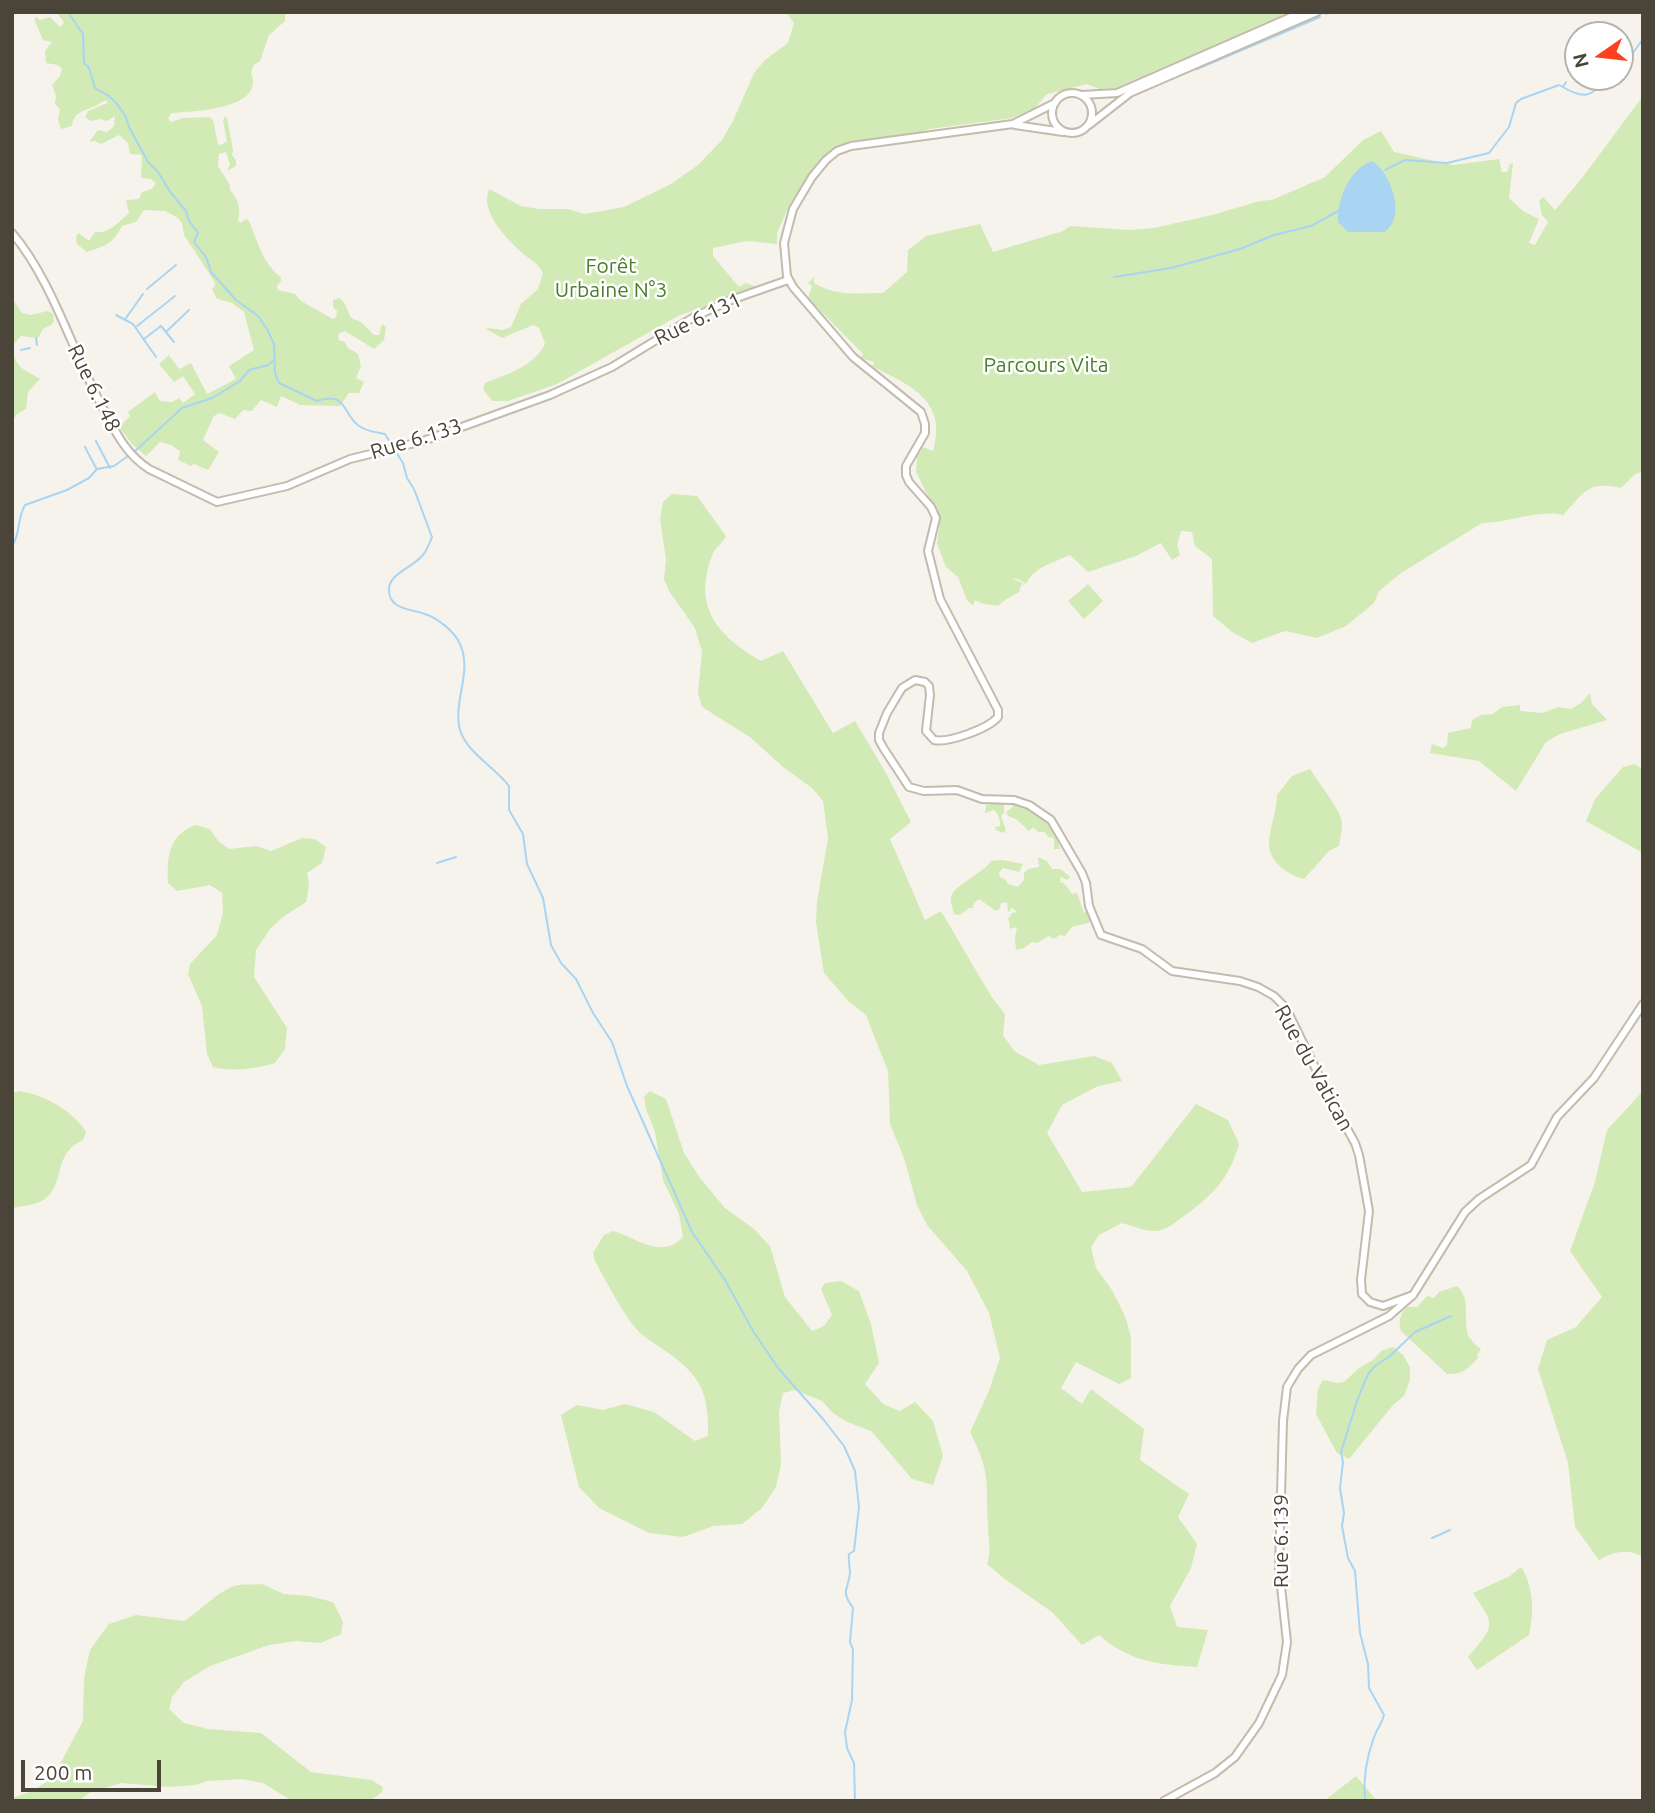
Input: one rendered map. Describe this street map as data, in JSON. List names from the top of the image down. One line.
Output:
{"streets":{"street":["Rue 6.131","Rue 6.148","Rue 6.133","Rue du Vatican","Rue 6.139"]},"crossings":[["Rue 6.131","Rue 6.133"],["Rue 6.131","Rue du Vatican"],["Rue 6.148","Rue 6.133"],["Rue du Vatican","Rue 6.139"]],"parks":["Forêt Urbaine N°3","Parcours Vita"],"scale_bar":"200 m","north":"left"}
